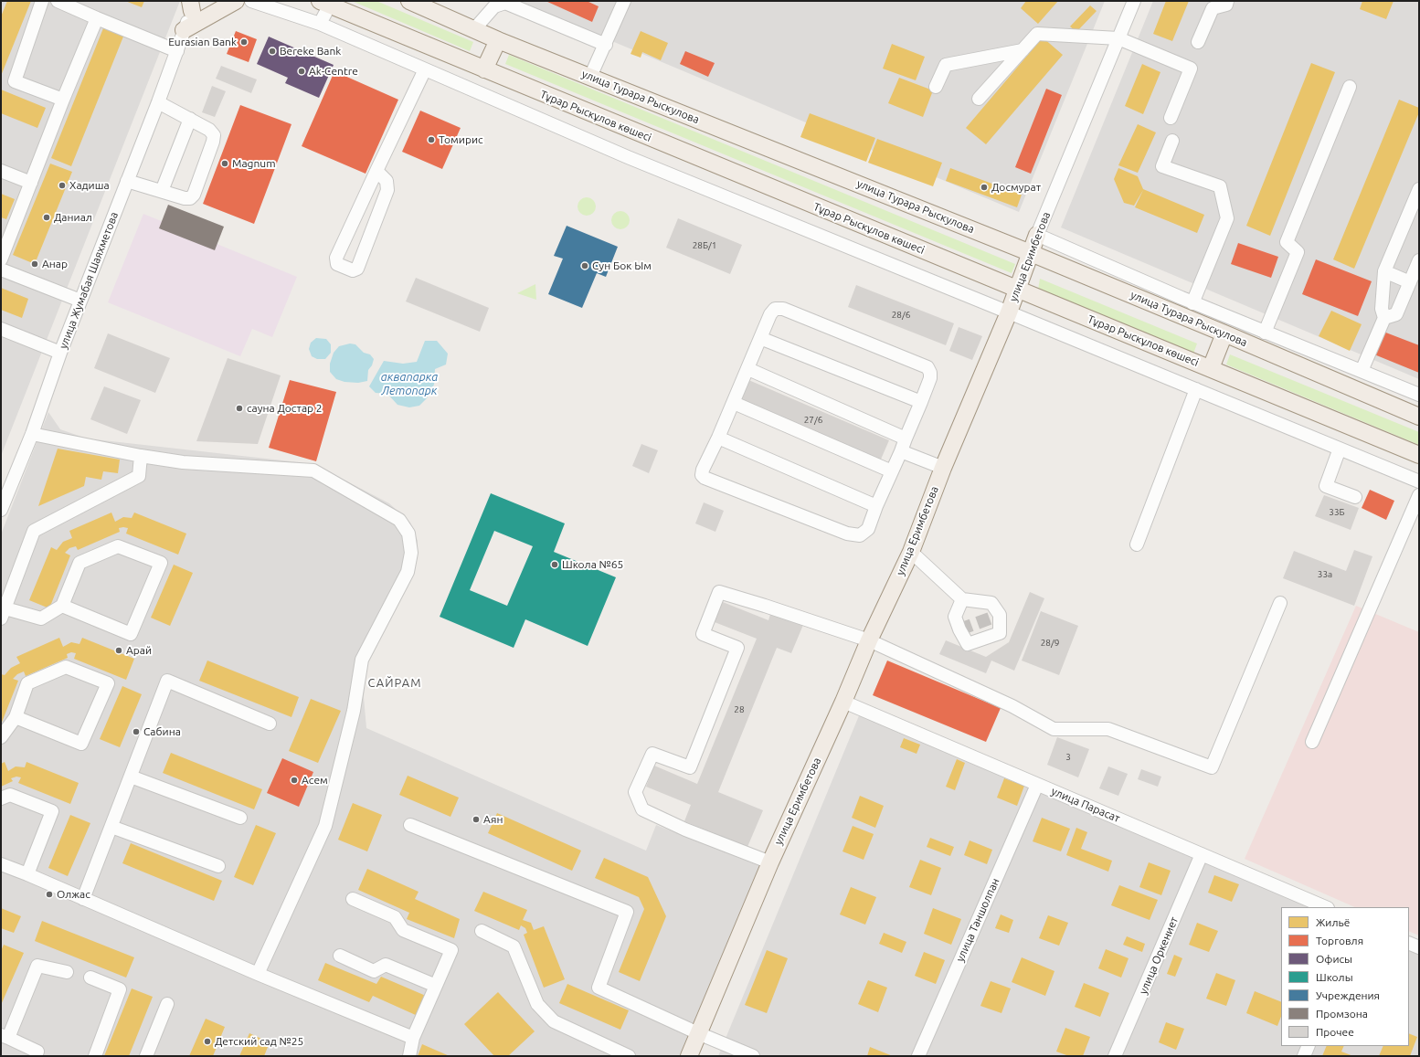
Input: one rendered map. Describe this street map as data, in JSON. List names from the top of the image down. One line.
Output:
{"streets":{"main road":["улица Турара Рыскулова","Тұрар Рыскұлов көшесі","улица Еримбетова"],"street":["улица Жумабая Шаяхметова","улица Парасат","улица Таншолпан","улица Оркениет"]},"crossings":[["улица Турара Рыскулова","улица Еримбетова"],["Тұрар Рыскұлов көшесі","улица Еримбетова"],["улица Еримбетова","улица Парасат"],["улица Парасат","улица Таншолпан"],["улица Парасат","улица Оркениет"]],"districts":["САЙРАМ"],"water":["аквапарка Летопарк"],"places":["Eurasian Bank","Bereke Bank","Ak-Centre","Томирис","Magnum","Хадиша","Досмурат","Даниал","Анар","Сун Бок Ым","сауна Достар 2","Школа №65","Арай","Сабина","Асем","Аян","Олжас","Детский сад №25"],"house_numbers":["28Б/1","28/6","27/6","33Б","33а","28/9","28","3"],"legend":["Жильё","Торговля","Офисы","Школы","Учреждения","Промзона","Прочее"]}
